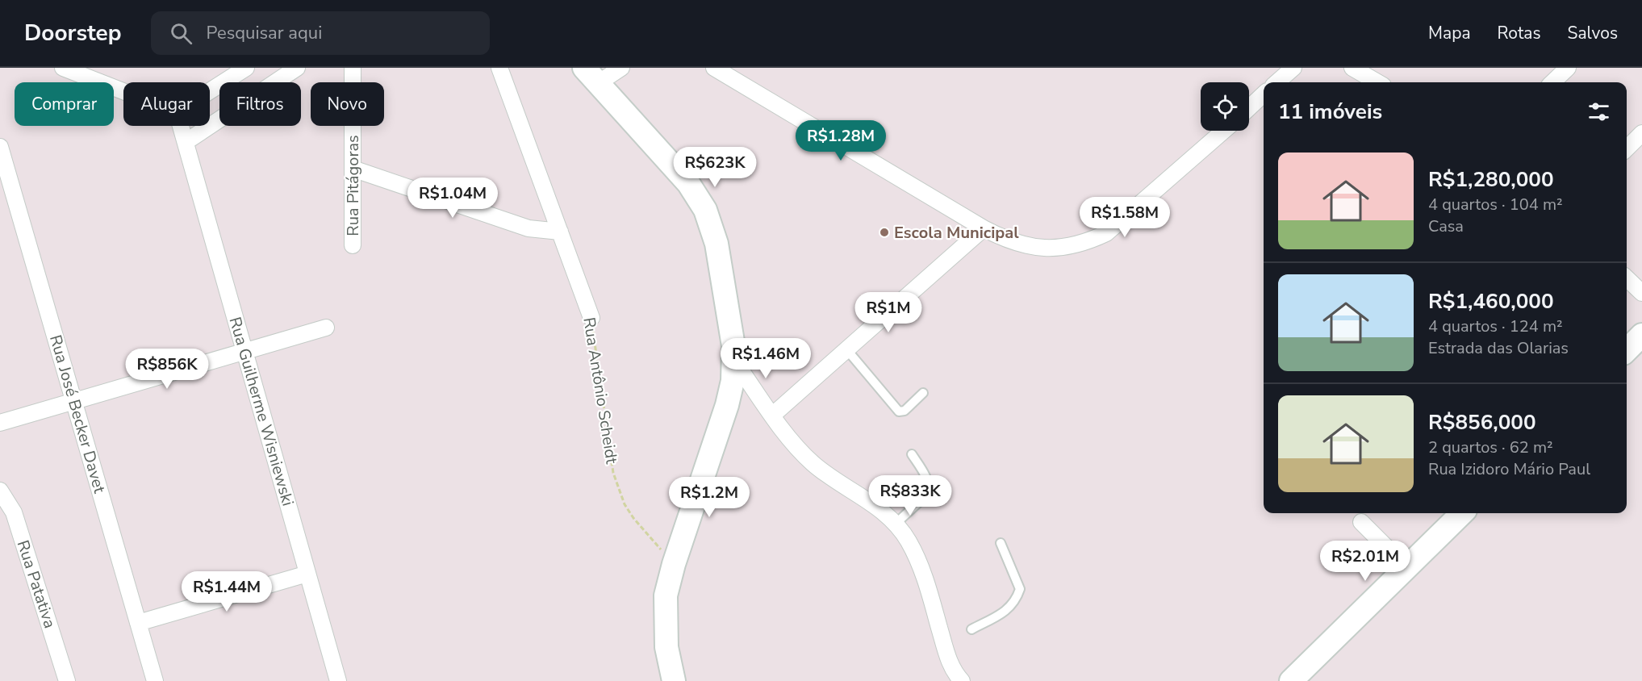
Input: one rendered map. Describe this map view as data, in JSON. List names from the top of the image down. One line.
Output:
{"streets":{"street":["Rua Pitágoras","Rua Antônio Scheidt","Rua Guilherme Wisniewski","Rua José Becker Davet","Rua Patativa"]},"places":["Escola Municipal"],"page":{"header":"Doorstep","search":"Pesquisar aqui","nav":["Mapa","Rotas","Salvos"],"chip":["Comprar","Alugar","Filtros","Novo"],"heading":"11 imóveis","price":["R$1.28M","R$623K","R$1.04M","R$1.58M","R$1M","R$1.46M","R$856K","R$833K","R$1.2M","R$2.01M","R$1.44M"],"list":[{"name":"R$1,280,000","note":"4 quartos · 104 m² · Casa"},{"name":"R$1,460,000","note":"4 quartos · 124 m² · Estrada das Olarias"},{"name":"R$856,000","note":"2 quartos · 62 m² · Rua Izidoro Mário Paul"}]}}
